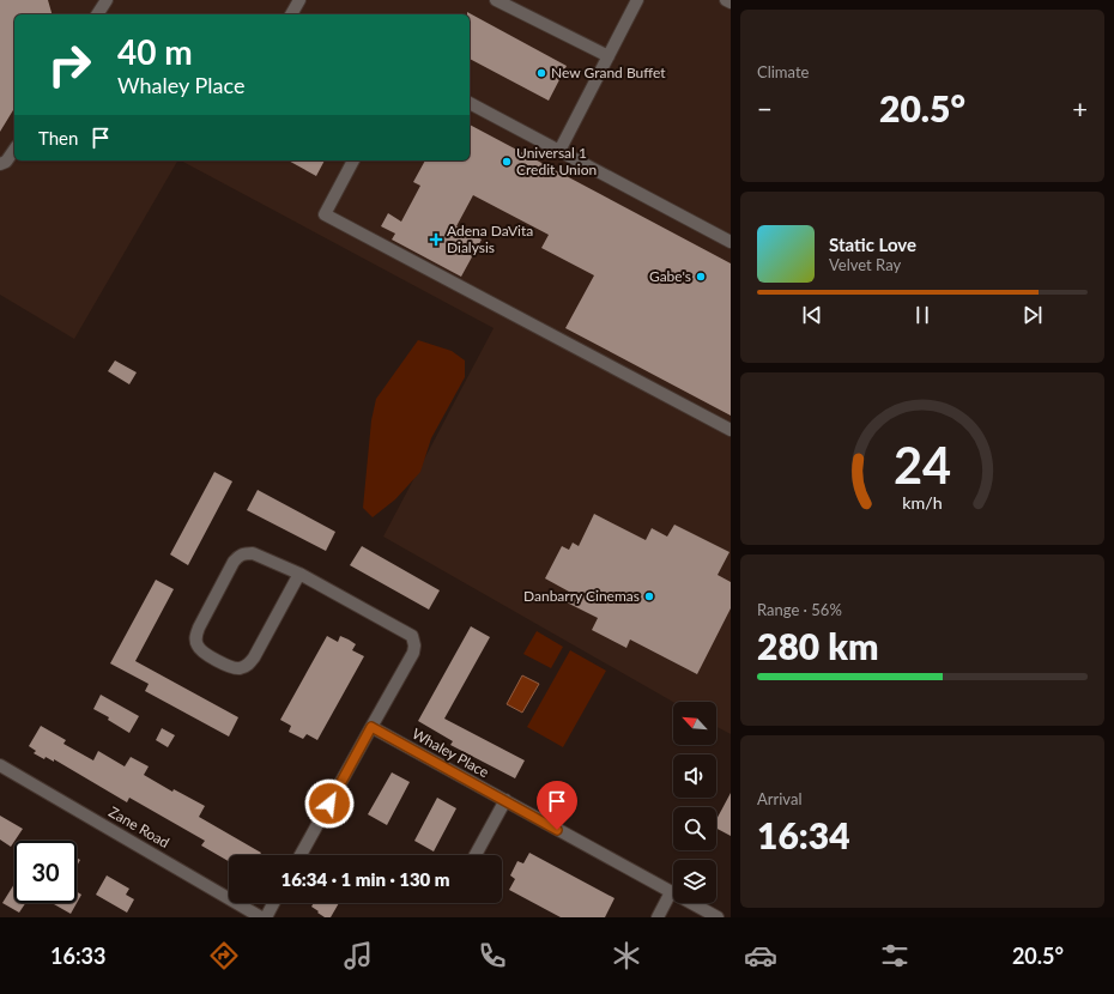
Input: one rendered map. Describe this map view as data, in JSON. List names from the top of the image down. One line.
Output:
{"streets":{"street":["Whaley Place","Zane Road"]},"places":{"other":["New Grand Buffet","Universal 1 Credit Union","Gabe's","Danbarry Cinemas"],"health":["Adena DaVita Dialysis"]},"north":"top left","page":{"tile":["Climate",["Range · 56%","280 km"],["Arrival","16:34"]],"turn":["40 m","Whaley Place"],"heat":["−","20.5°","+"],"then":"Then","song":["Static Love","Velvet Ray"],"limit":"30","trip":"16:34 · 1 min · 130 m","tabs":["16:33","20.5°"],"gauge":["24","km/h"]}}
